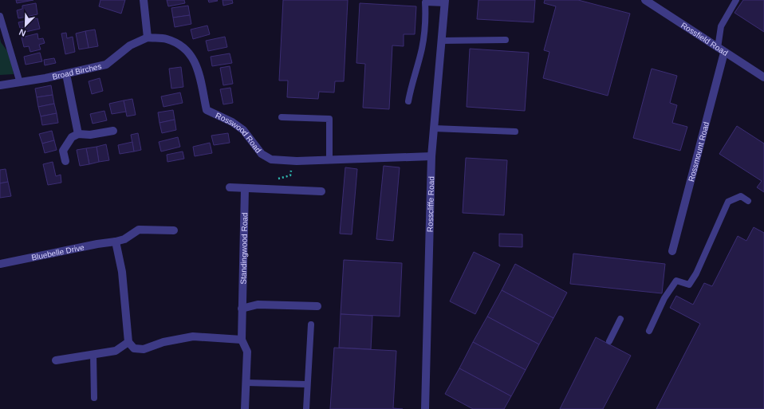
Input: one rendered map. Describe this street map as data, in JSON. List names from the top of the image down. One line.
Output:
{"streets":{"street":["Rossfield Road","Broad Birches","Rosswood Road","Rossmount Road","Rosscliffe Road","Standingwood Road","Bluebelle Drive"]},"crossings":[["Rossfield Road","Rossmount Road"],["Broad Birches","Rosswood Road"],["Rosswood Road","Rosscliffe Road"]],"north":"bottom left"}
